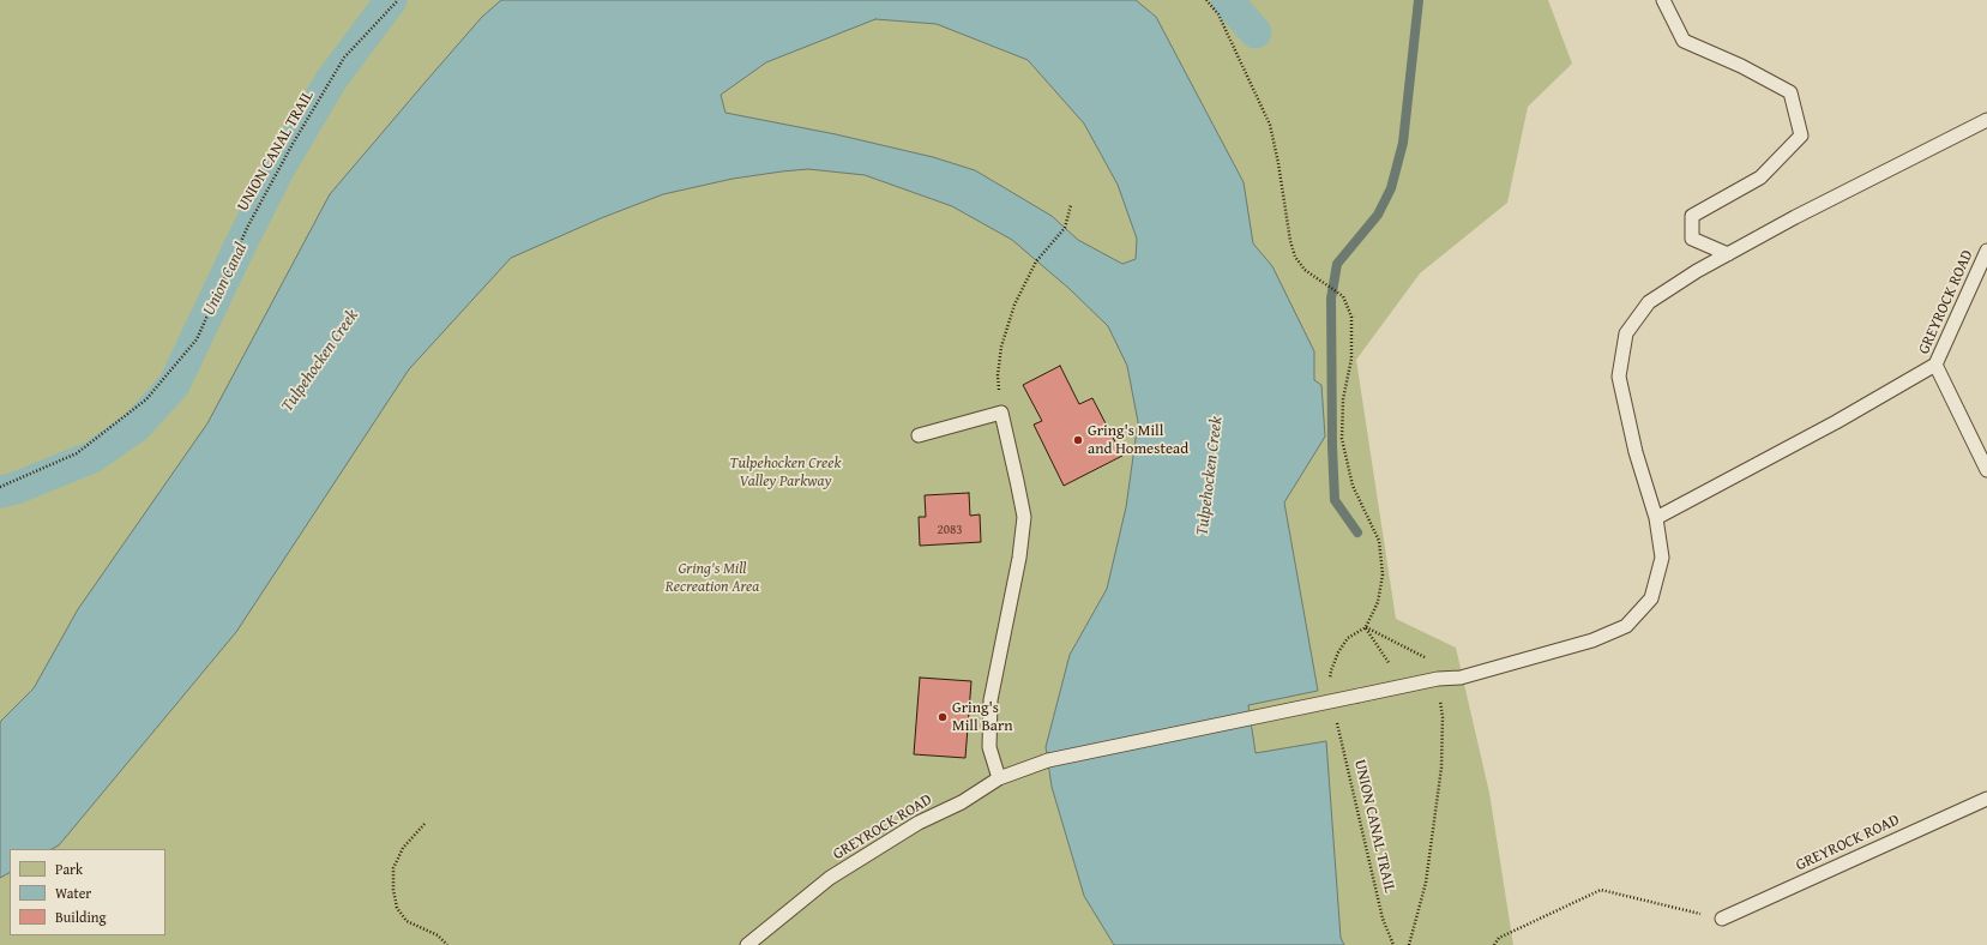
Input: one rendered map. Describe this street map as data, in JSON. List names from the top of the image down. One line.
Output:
{"streets":{"lane":["GREYROCK ROAD"],"path":["UNION CANAL TRAIL"]},"water":["Union Canal","Tulpehocken Creek"],"parks":["Tulpehocken Creek Valley Parkway","Gring's Mill Recreation Area"],"places":["Gring's Mill and Homestead","Gring's Mill Barn"],"house_numbers":["2083"],"legend":["Park","Water","Building"]}
